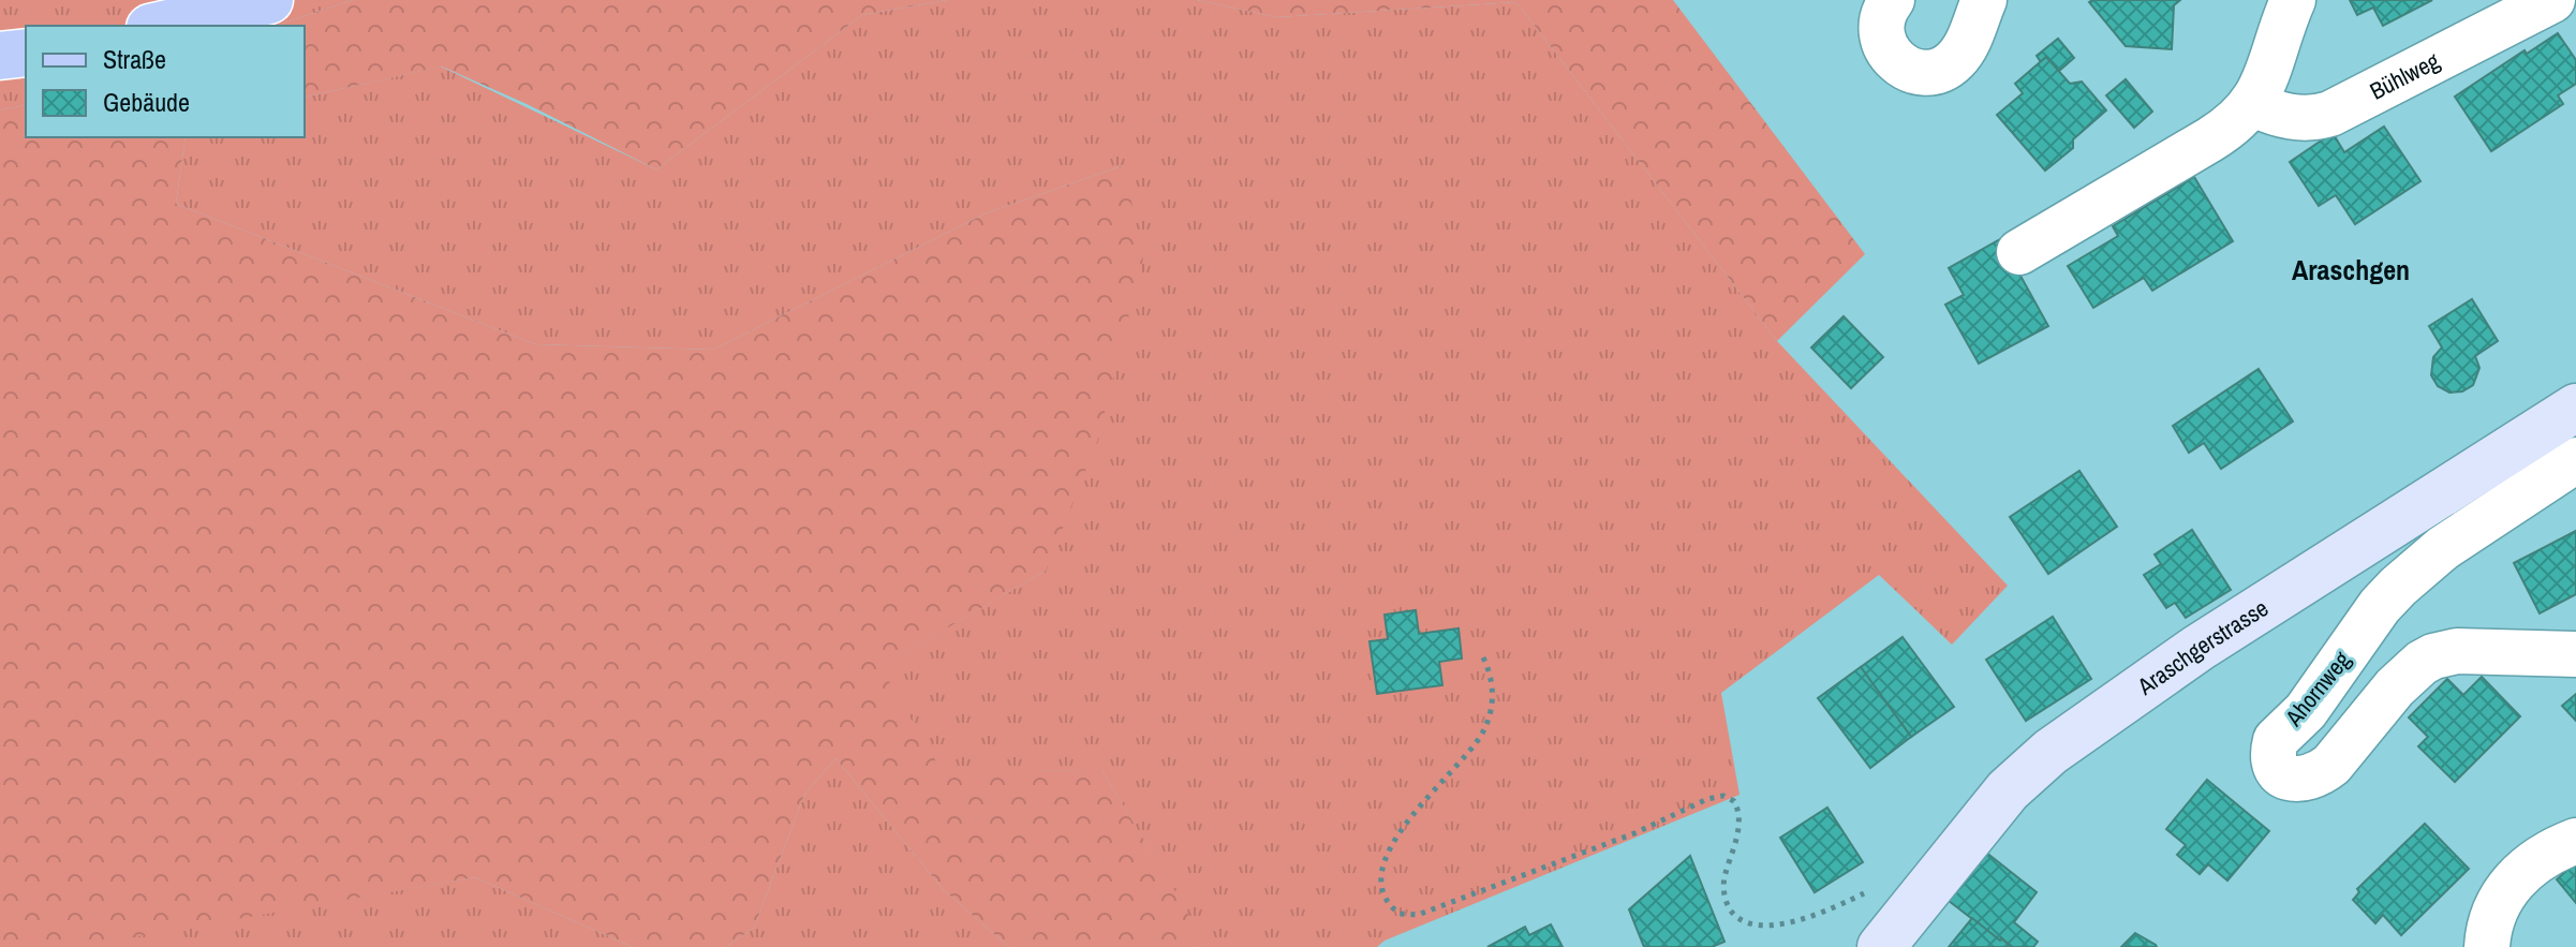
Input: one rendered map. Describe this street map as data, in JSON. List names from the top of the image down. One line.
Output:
{"streets":{"street":["Bühlweg","Araschgerstrasse","Ahornweg"]},"districts":["Araschgen"],"legend":["Straße","Gebäude"]}
